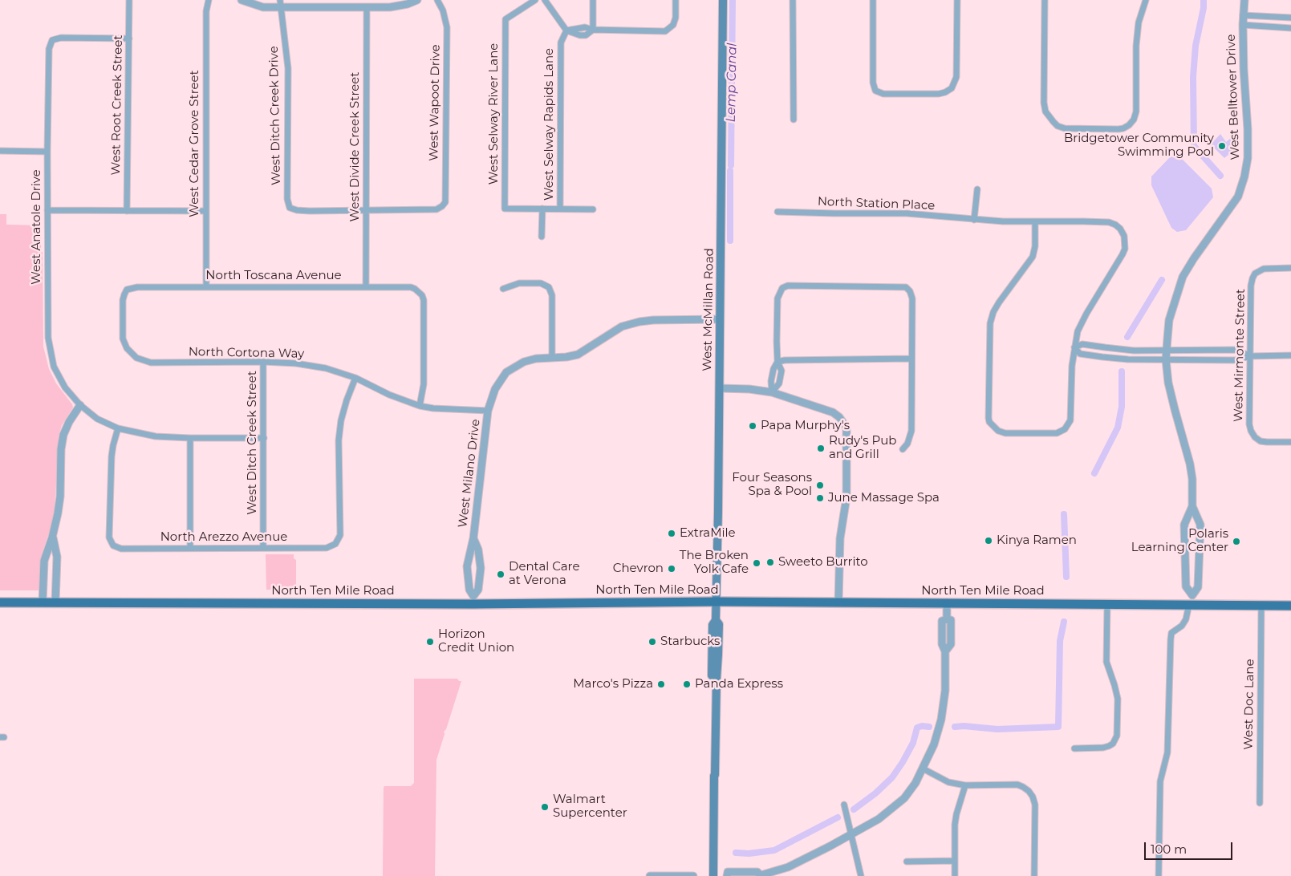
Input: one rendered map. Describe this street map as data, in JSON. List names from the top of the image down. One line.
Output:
{"streets":{"main road":["West McMillan Road","North Ten Mile Road"],"street":["West Belltower Drive","West Wapoot Drive","West Root Creek Street","West Selway River Lane","West Ditch Creek Drive","West Selway Rapids Lane","West Cedar Grove Street","West Divide Creek Street","North Station Place","West Anatole Drive","North Toscana Avenue","North Cortona Way","West Mirmonte Street","West Ditch Creek Street","West Milano Drive","North Arezzo Avenue","West Doc Lane"]},"crossings":[["West Belltower Drive","North Ten Mile Road"],["West Wapoot Drive","West Ditch Creek Drive"],["West Wapoot Drive","West Divide Creek Street"],["West Root Creek Street","West Anatole Drive"],["West Selway River Lane","West Selway Rapids Lane"],["West Ditch Creek Drive","West Divide Creek Street"],["West Cedar Grove Street","North Toscana Avenue"],["West Divide Creek Street","North Toscana Avenue"],["West Anatole Drive","West Ditch Creek Street"],["West Anatole Drive","North Arezzo Avenue"],["North Toscana Avenue","North Cortona Way"],["West McMillan Road","North Ten Mile Road"],["North Cortona Way","West Ditch Creek Street"],["North Cortona Way","West Milano Drive"],["North Cortona Way","North Arezzo Avenue"],["West Ditch Creek Street","North Arezzo Avenue"],["West Milano Drive","North Ten Mile Road"],["North Ten Mile Road","West Doc Lane"]],"water":["Lemp Canal"],"places":["Bridgetower Community Swimming Pool","Papa Murphy's","Rudy's Pub and Grill","Four Seasons Spa & Pool","June Massage Spa","ExtraMile","Kinya Ramen","Polaris Learning Center","Sweeto Burrito","The Broken Yolk Cafe","Chevron","Dental Care at Verona","Horizon Credit Union","Starbucks","Marco's Pizza","Panda Express","Walmart Supercenter"],"scale_bar":"100 m"}
